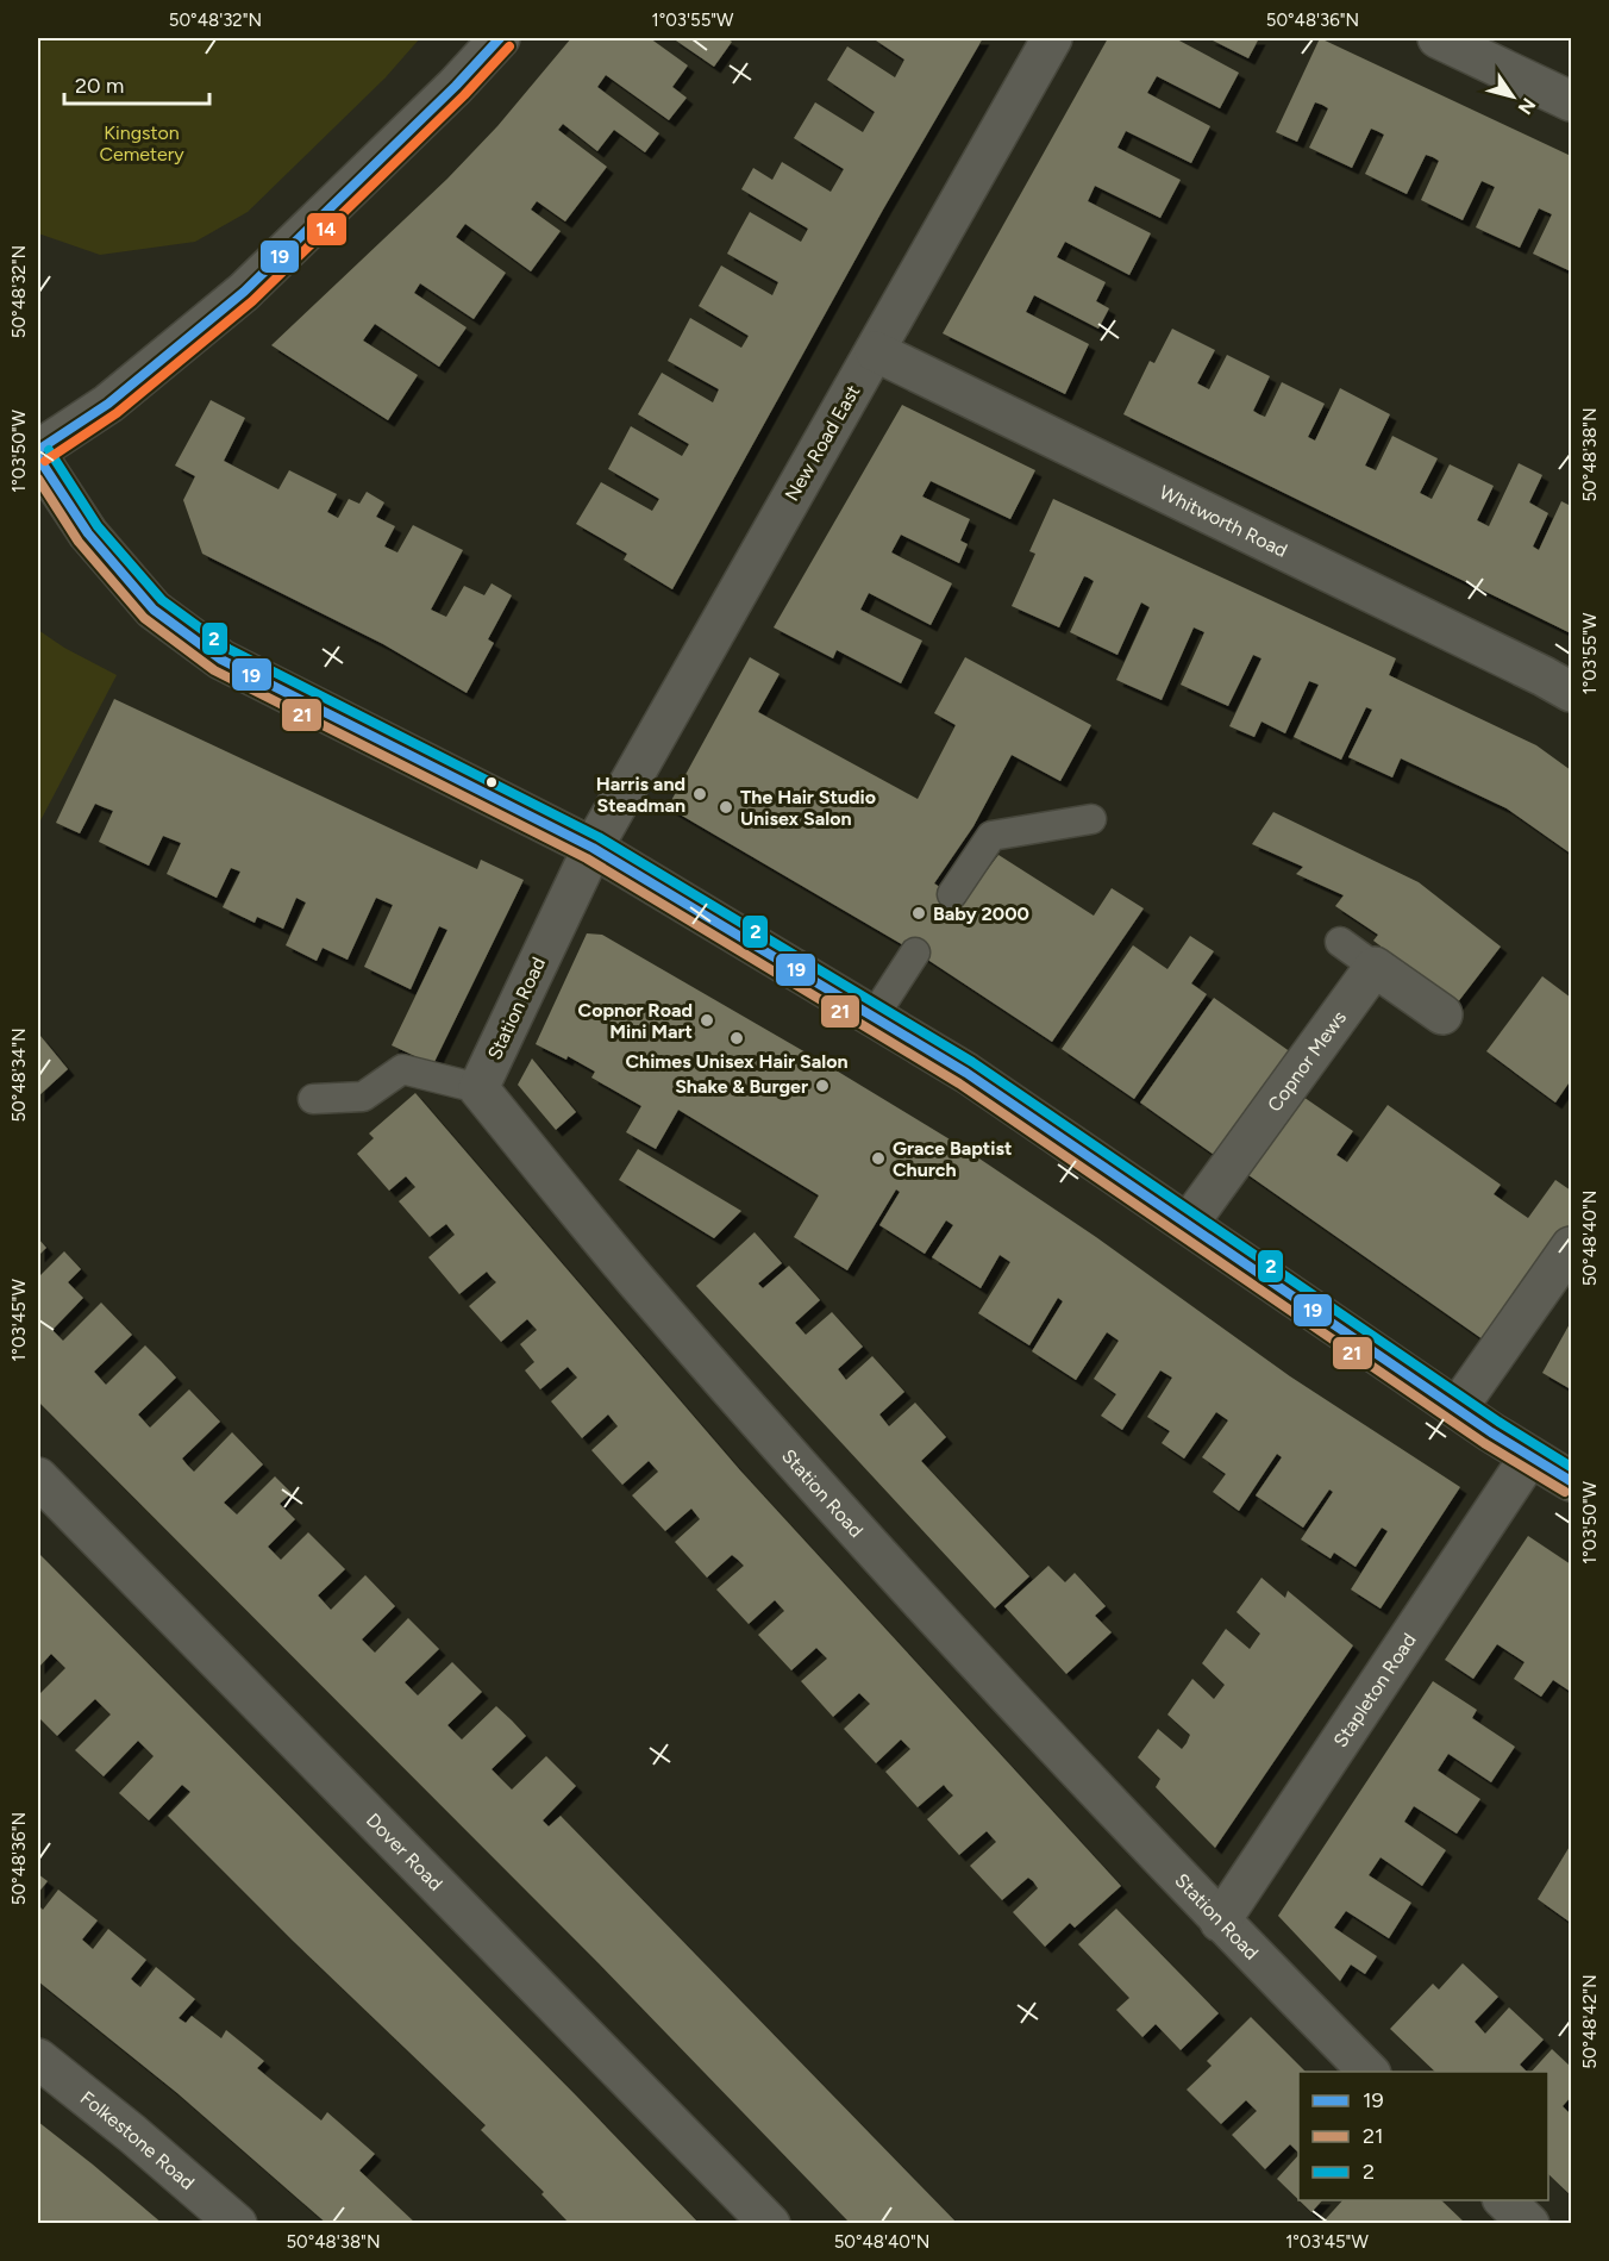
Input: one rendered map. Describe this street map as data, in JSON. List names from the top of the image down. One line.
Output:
{"streets":{"street":["New Road East","Whitworth Road","Station Road","Copnor Mews","Stapleton Road","Dover Road","Folkestone Road"]},"crossings":[["New Road East","Whitworth Road"],["New Road East","Station Road"],["Station Road","Stapleton Road"]],"parks":["Kingston Cemetery"],"places":["Harris and Steadman","The Hair Studio Unisex Salon","Baby 2000","Copnor Road Mini Mart","Chimes Unisex Hair Salon","Shake & Burger","Grace Baptist Church"],"lines":["transit line 19","transit line 14","transit line 2","transit line 21"],"legend":["19","21","2"],"scale_bar":"20 m","north":"bottom right","coordinates":["50°48'32\"N","1°03'55\"W","50°48'36\"N","1°03'50\"W","50°48'38\"N","50°48'34\"N","50°48'40\"N","1°03'45\"W","50°48'42\"N"]}
